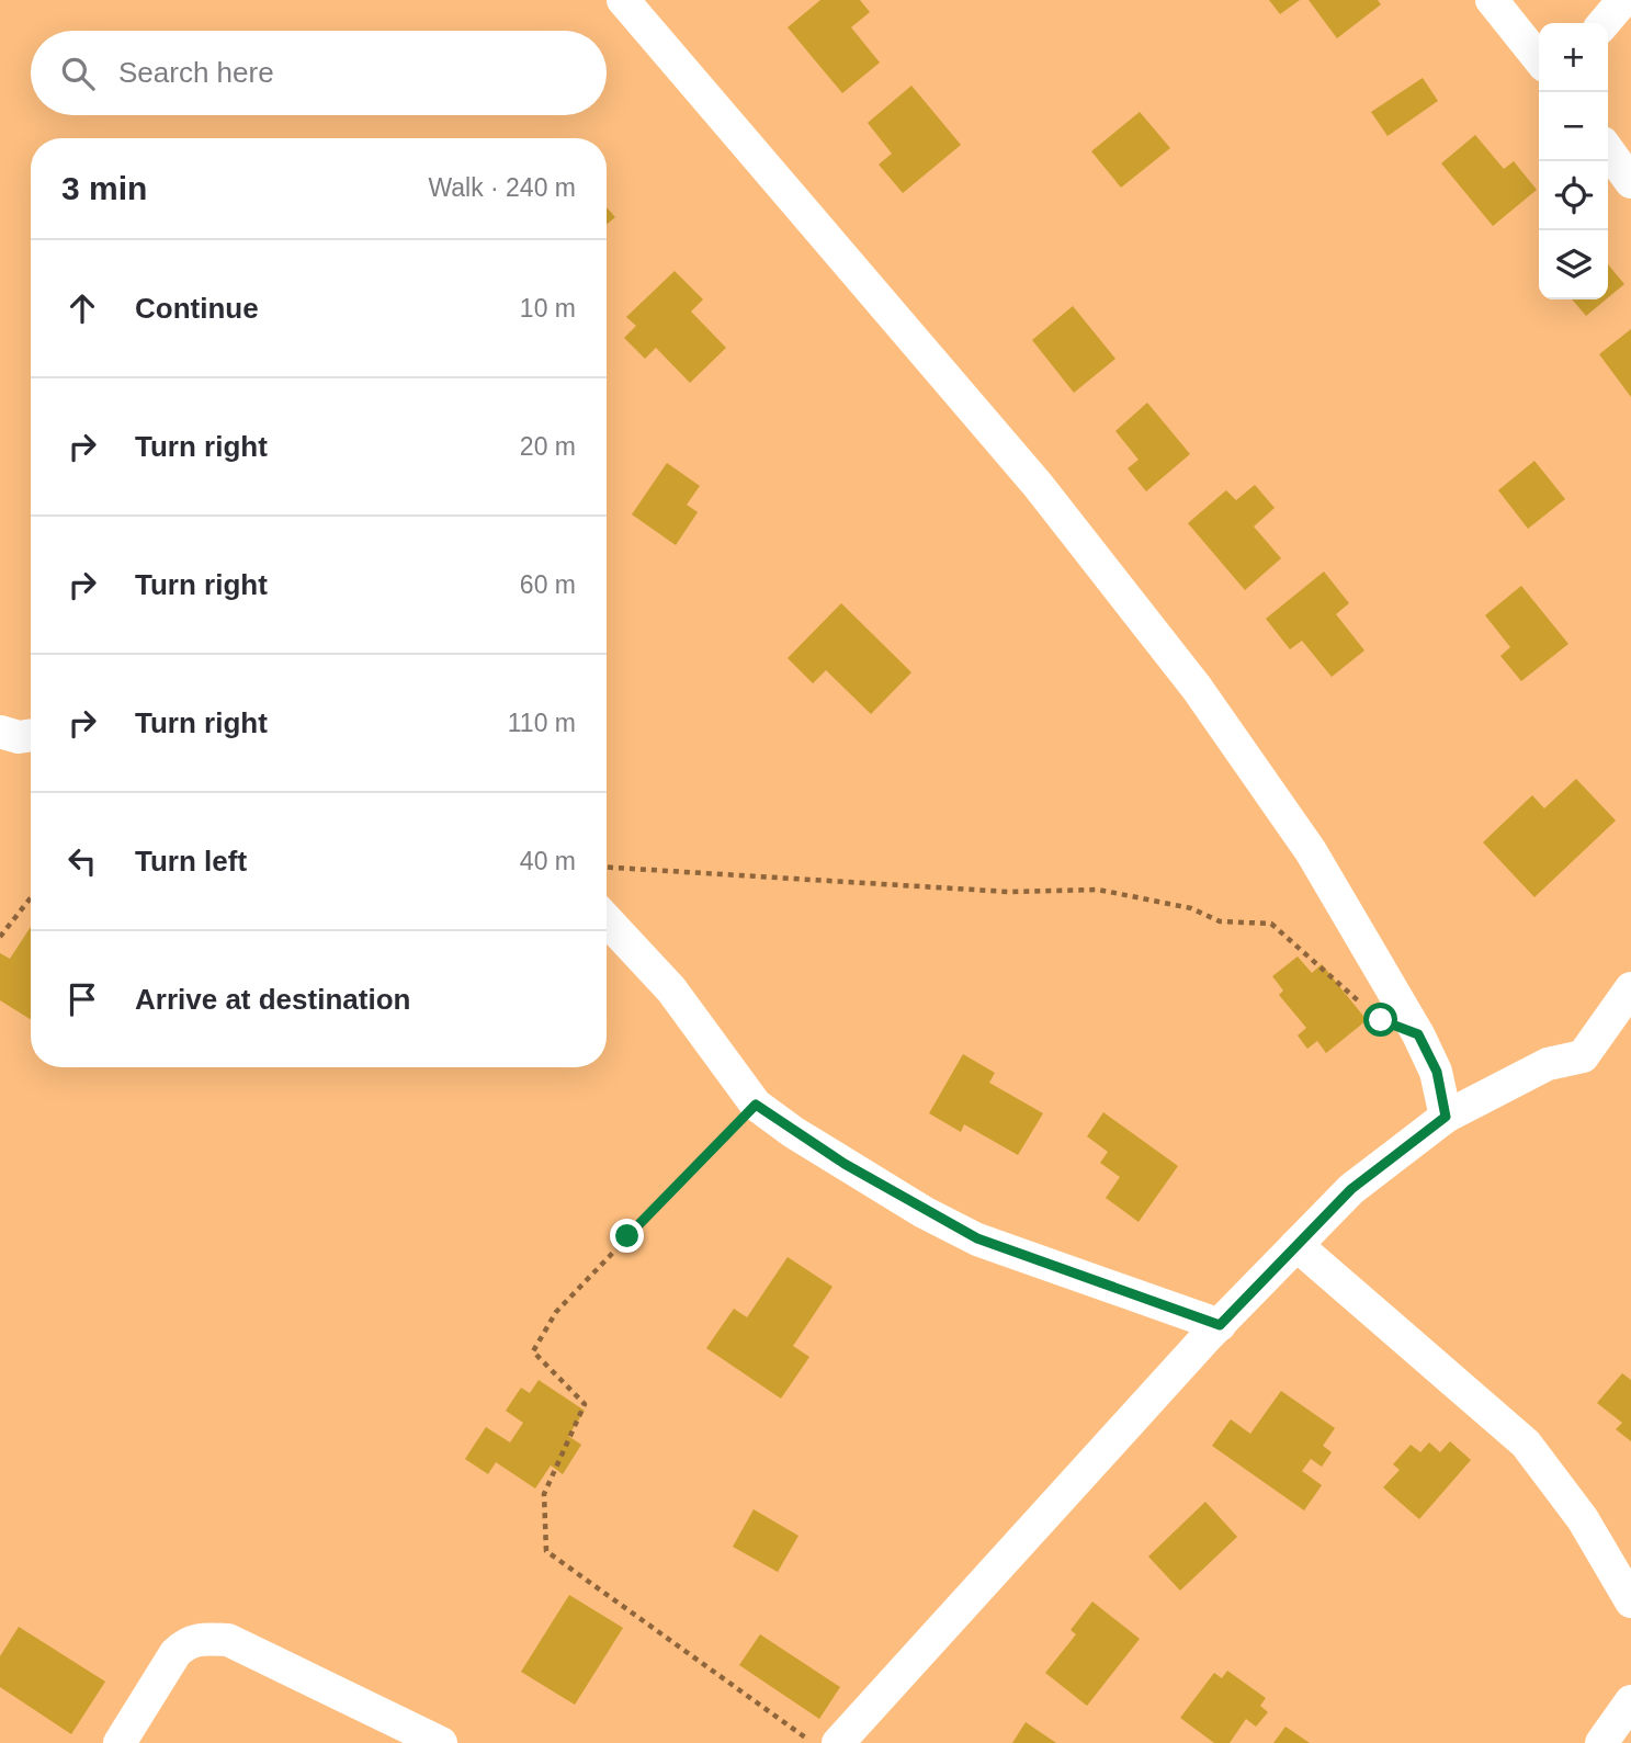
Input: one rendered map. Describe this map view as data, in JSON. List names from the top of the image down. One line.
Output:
{"page":{"map_buttons":["+","−"],"search":"Search here","heading":["3 min","Walk · 240 m"],"list":[["Continue","10 m"],["Turn right","20 m"],["Turn right","60 m"],["Turn right","110 m"],["Turn left","40 m"],"Arrive at destination"]}}
